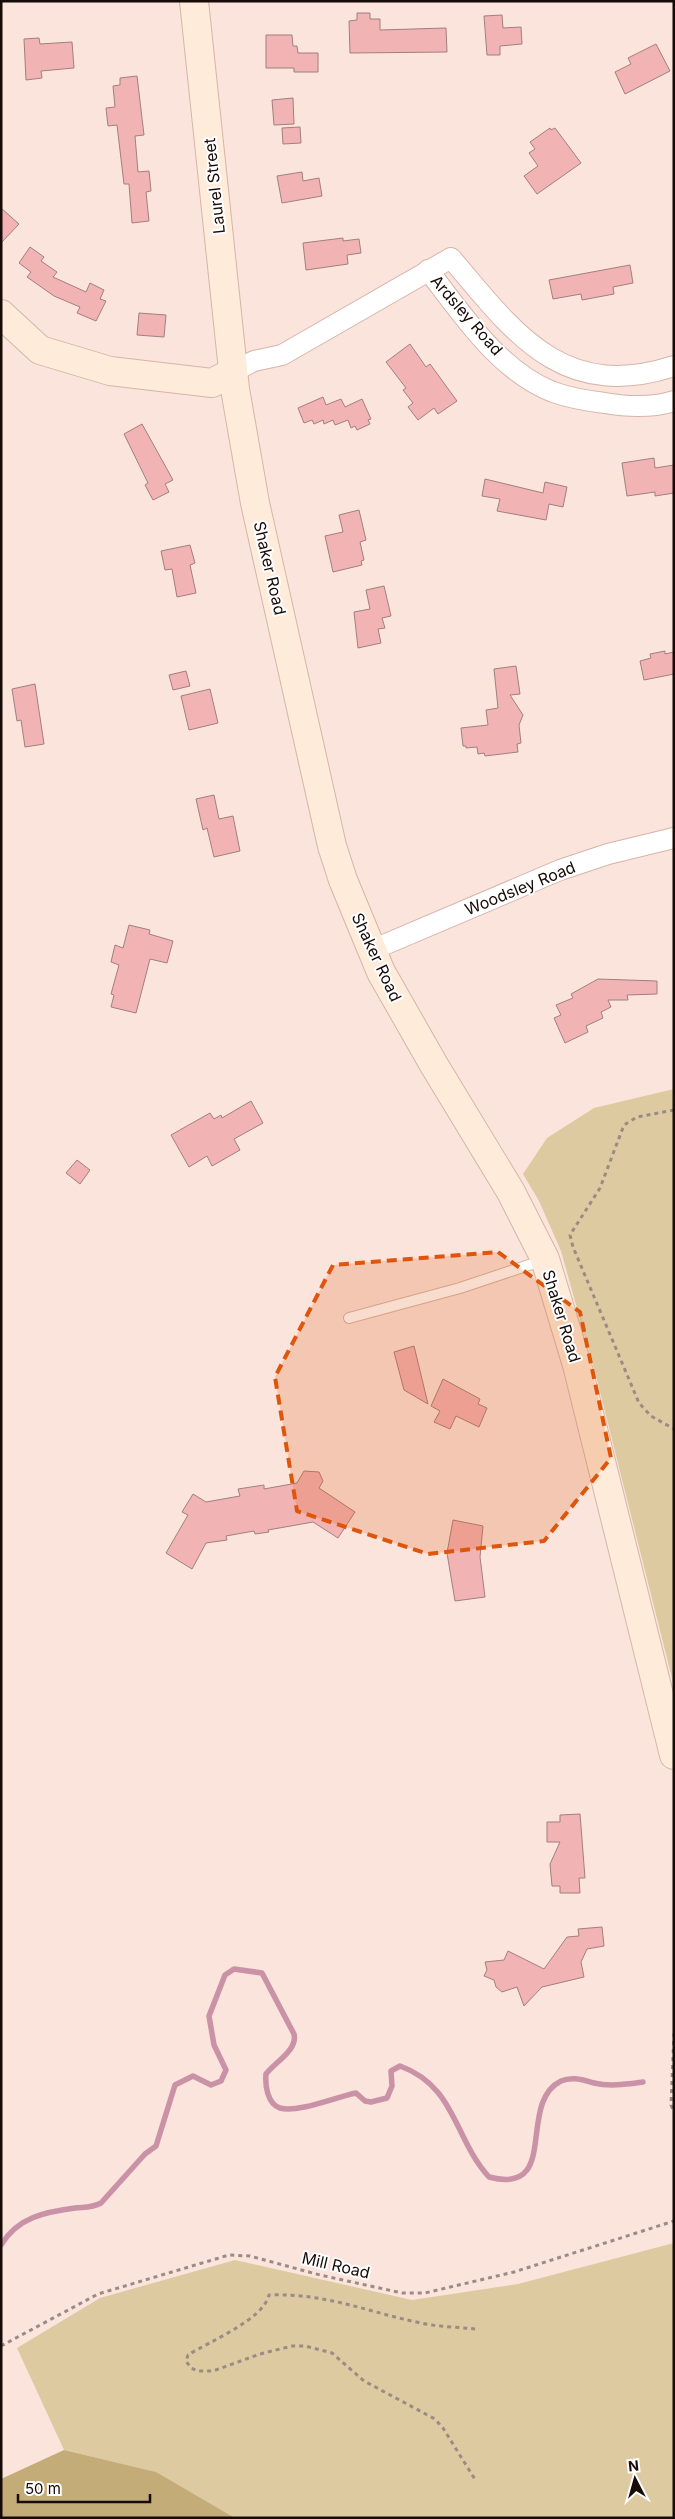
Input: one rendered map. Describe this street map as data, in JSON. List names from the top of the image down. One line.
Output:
{"streets":{"main road":["Laurel Street","Shaker Road"],"street":["Ardsley Road","Woodsley Road"],"path":["Mill Road"]},"crossings":[["Laurel Street","Ardsley Road"],["Laurel Street","Shaker Road"],["Ardsley Road","Shaker Road"],["Shaker Road","Woodsley Road"]],"scale_bar":"50 m","north":"top"}
